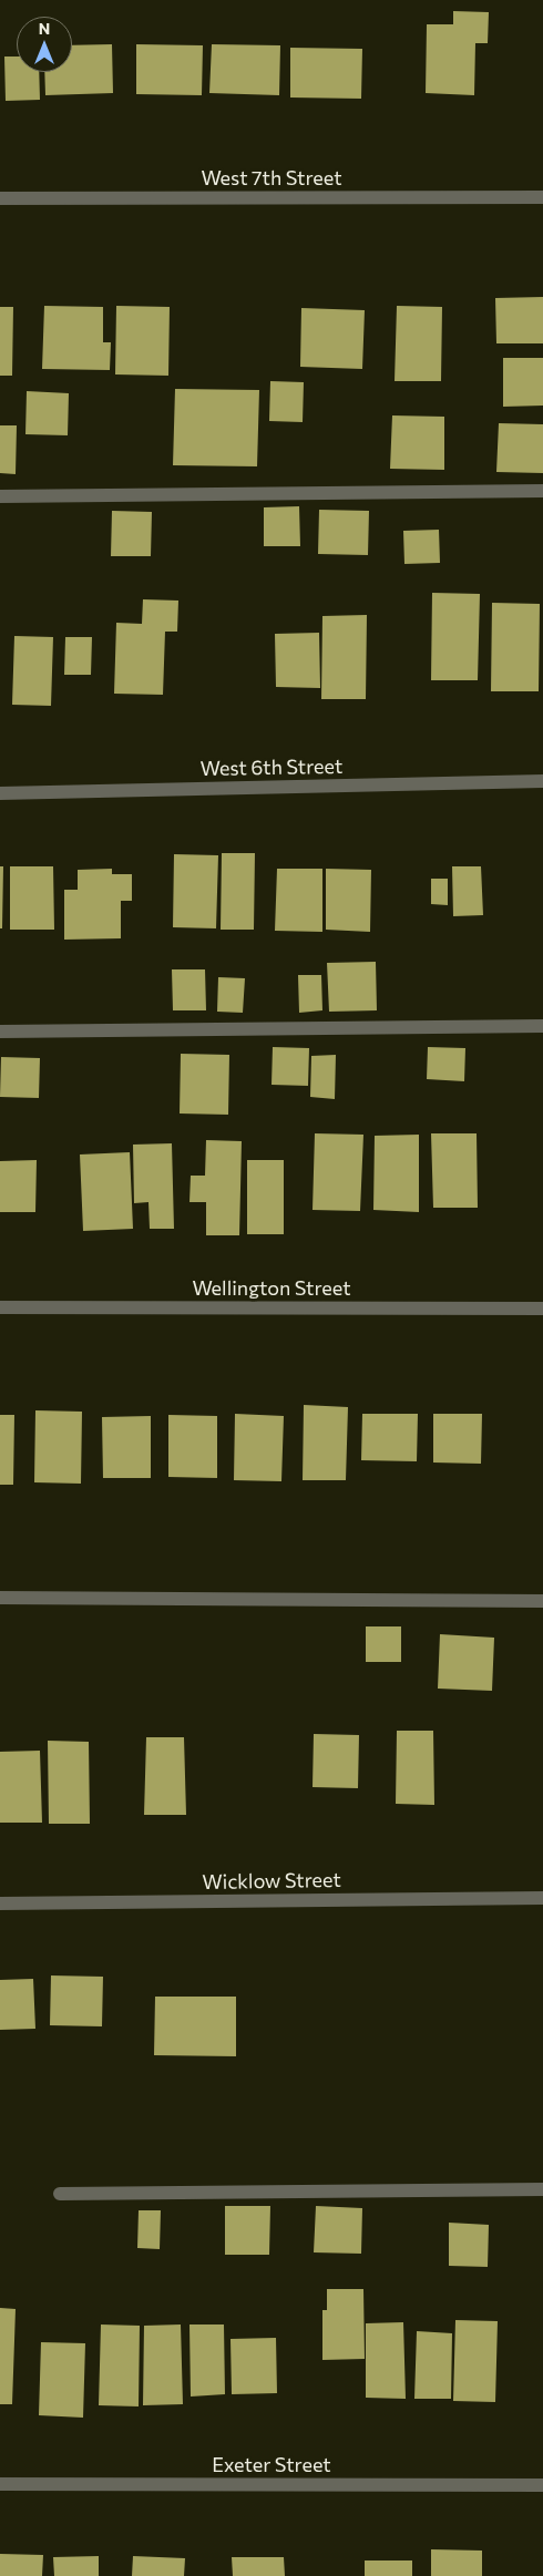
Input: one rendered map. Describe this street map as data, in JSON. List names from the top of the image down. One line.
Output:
{"streets":{"street":["West 7th Street","West 6th Street","Wellington Street","Wicklow Street","Exeter Street"]},"north":"top"}
